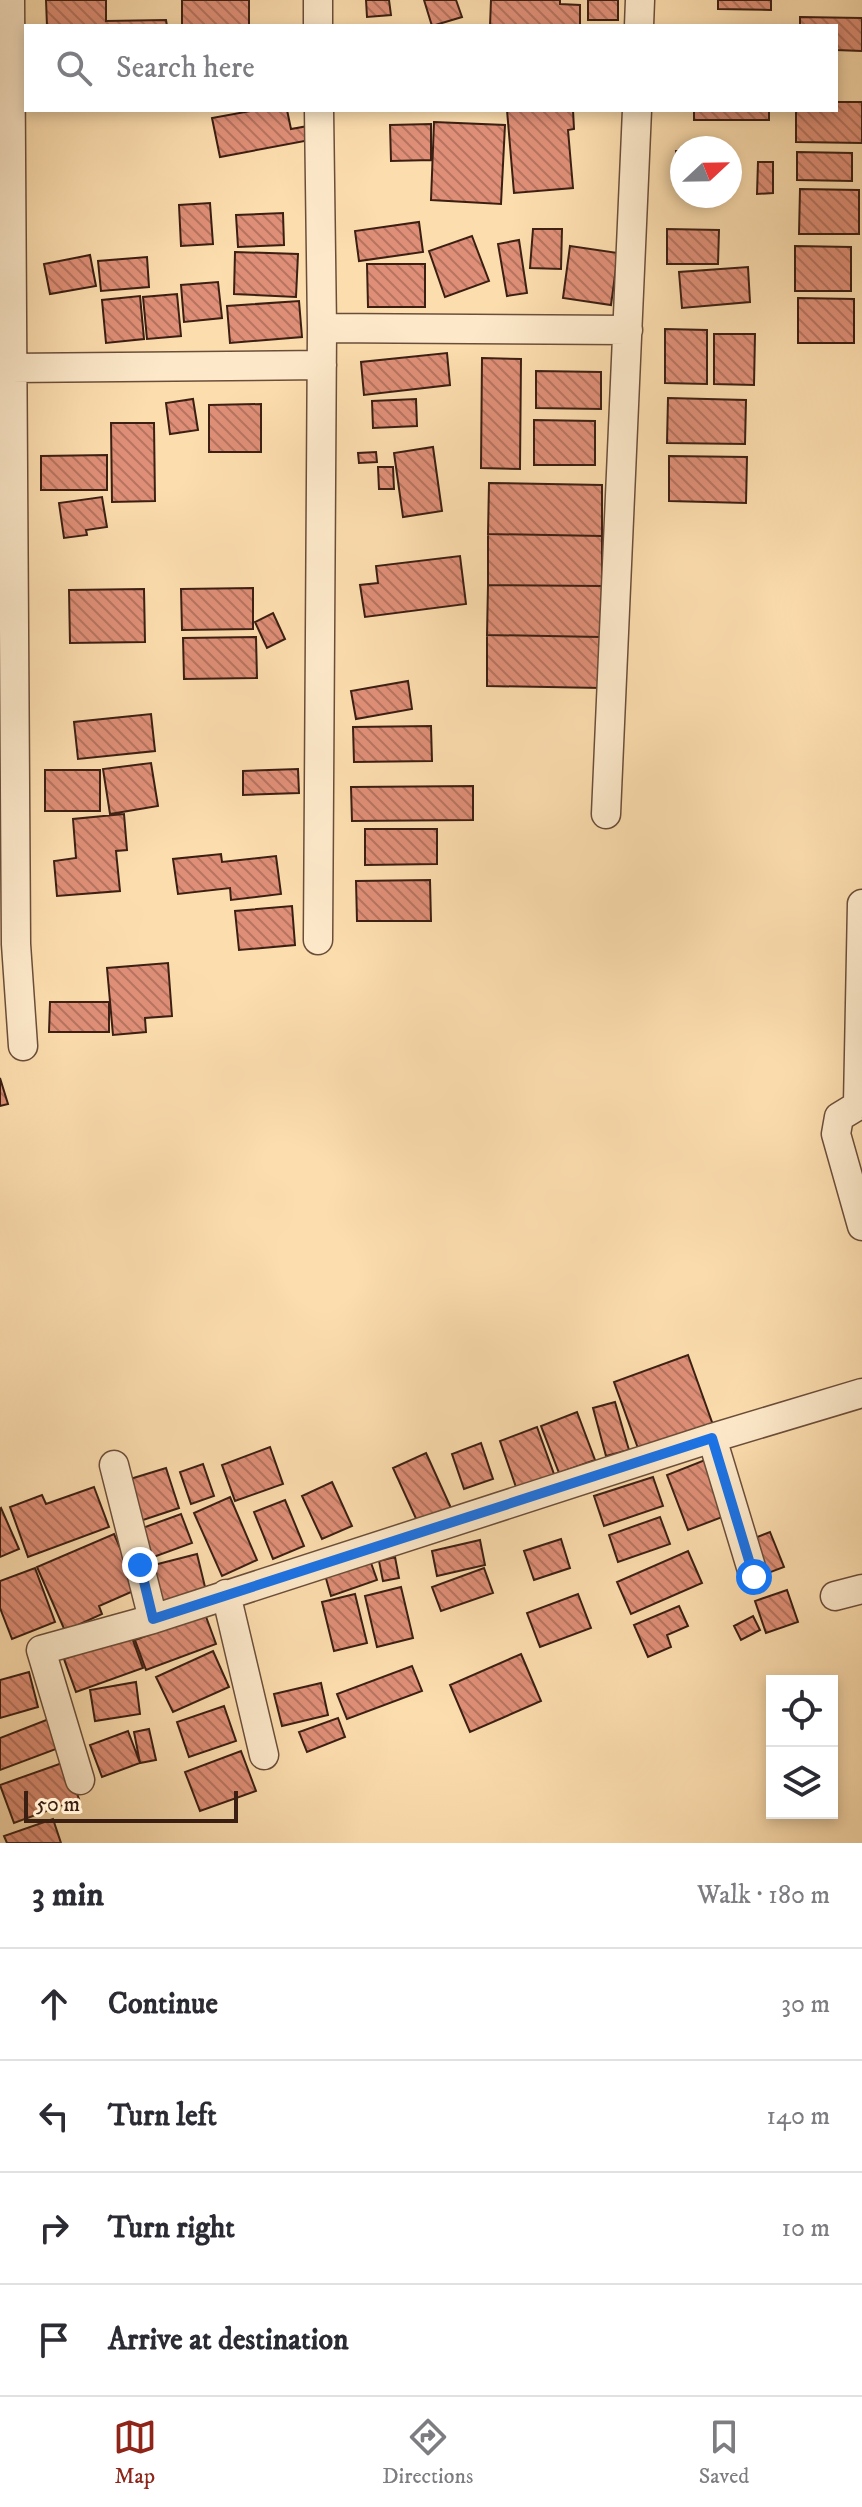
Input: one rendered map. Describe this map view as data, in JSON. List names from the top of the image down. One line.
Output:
{"scale_bar":"50 m","north":"right","page":{"search":"Search here","scale":"50 m","heading":["3 min","Walk · 180 m"],"list":[["Continue","30 m"],["Turn left","140 m"],["Turn right","10 m"],"Arrive at destination"],"nav":["Map","Directions","Saved"]}}
